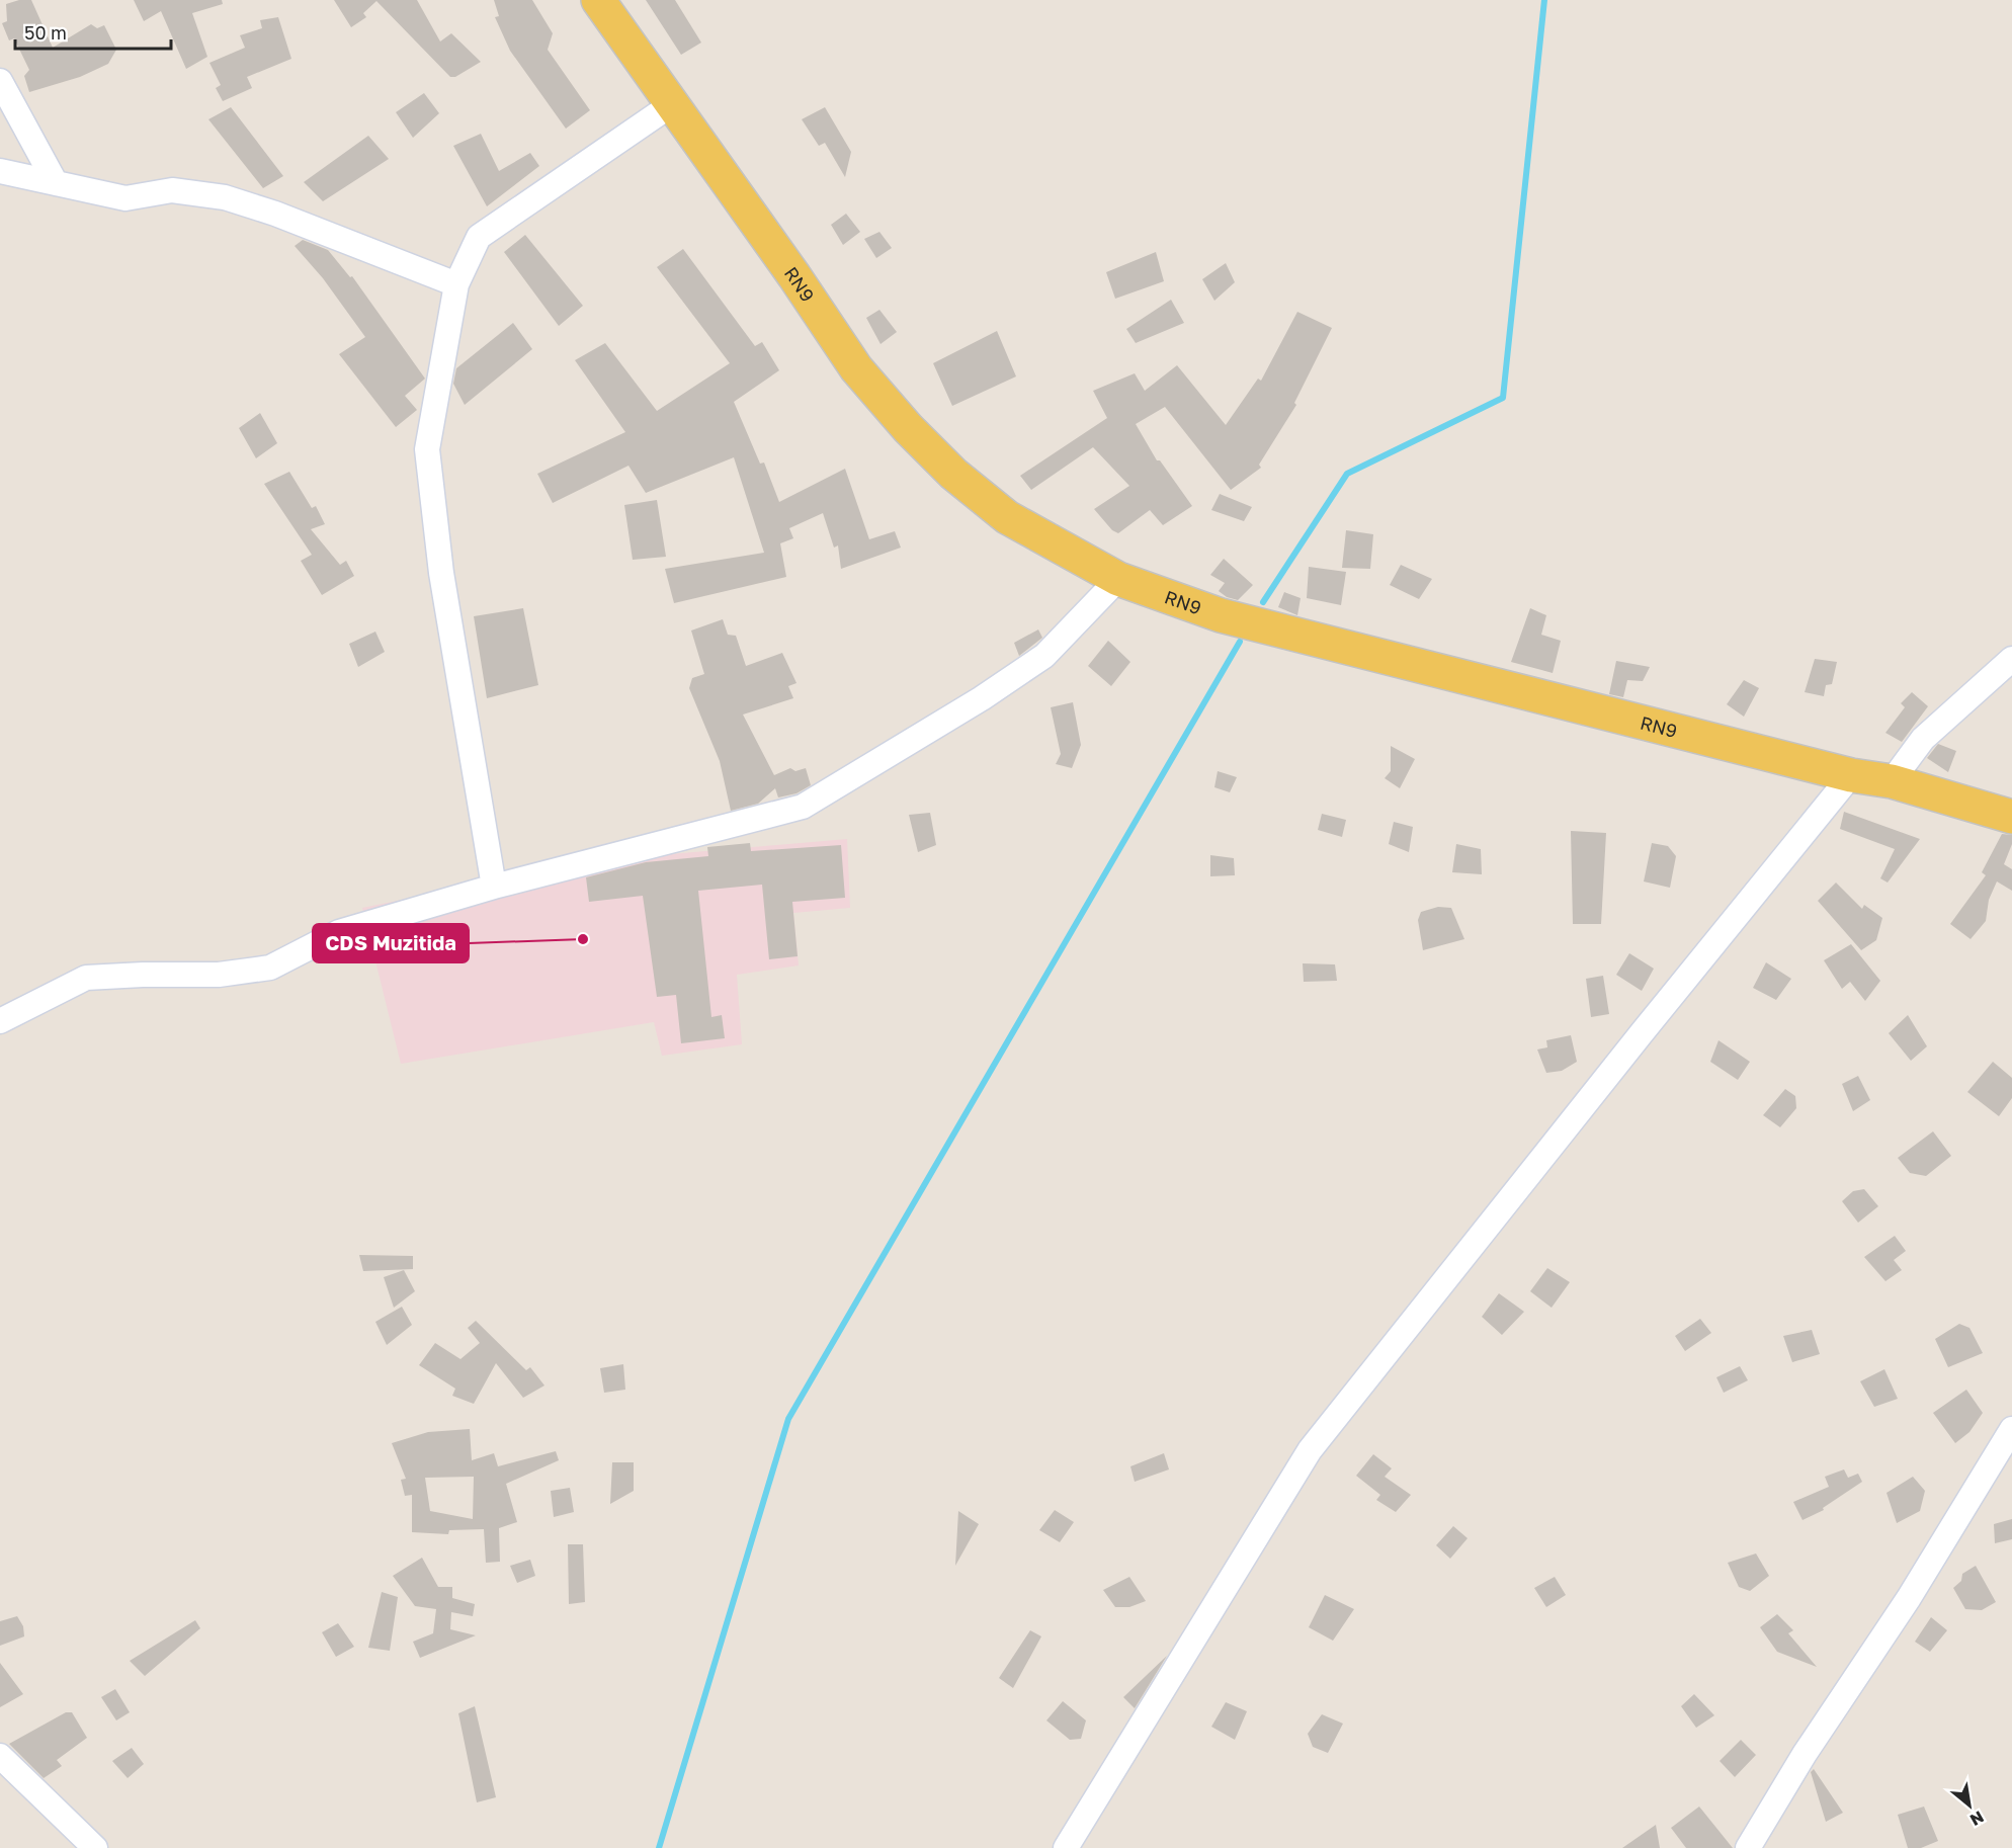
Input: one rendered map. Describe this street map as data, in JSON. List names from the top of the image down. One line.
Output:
{"streets":{"main road":["RN9"]},"places":["CDS Muzitida"],"scale_bar":"50 m","north":"bottom right"}
